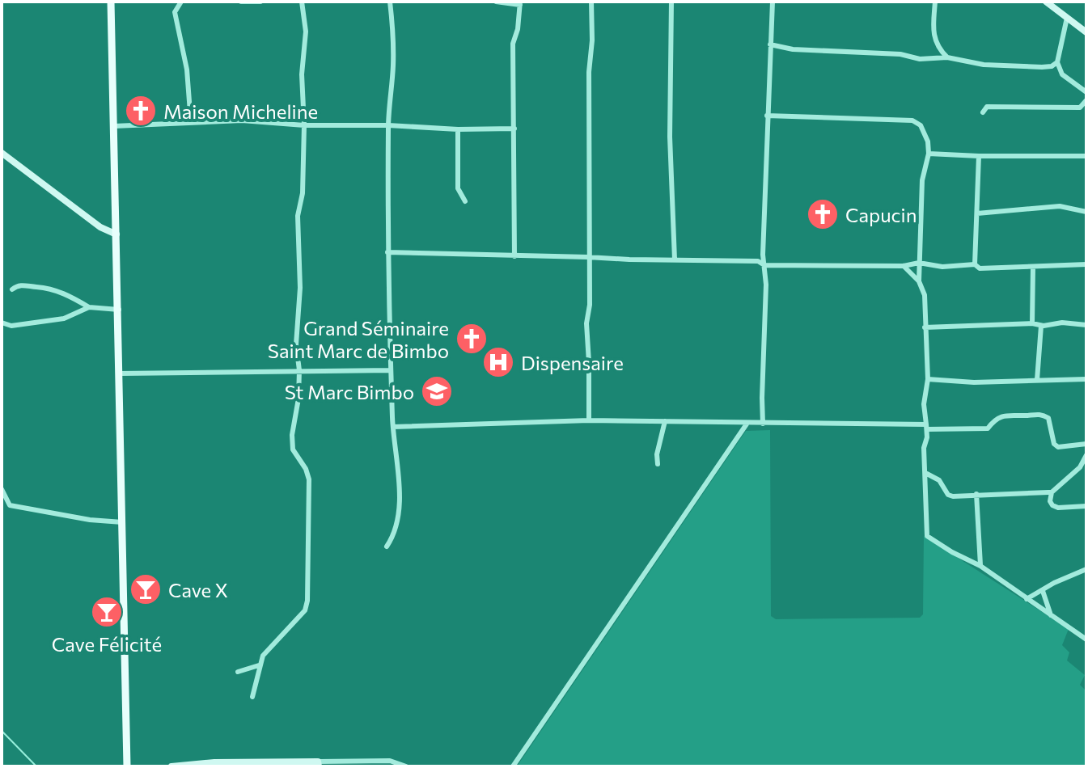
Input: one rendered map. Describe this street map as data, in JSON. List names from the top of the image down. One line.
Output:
{"places":{"church":["Maison Micheline","Capucin","Grand Séminaire Saint Marc de Bimbo"],"hospital":["Dispensaire"],"school or university":["St Marc Bimbo"],"bar":["Cave X","Cave Félicité"]}}
